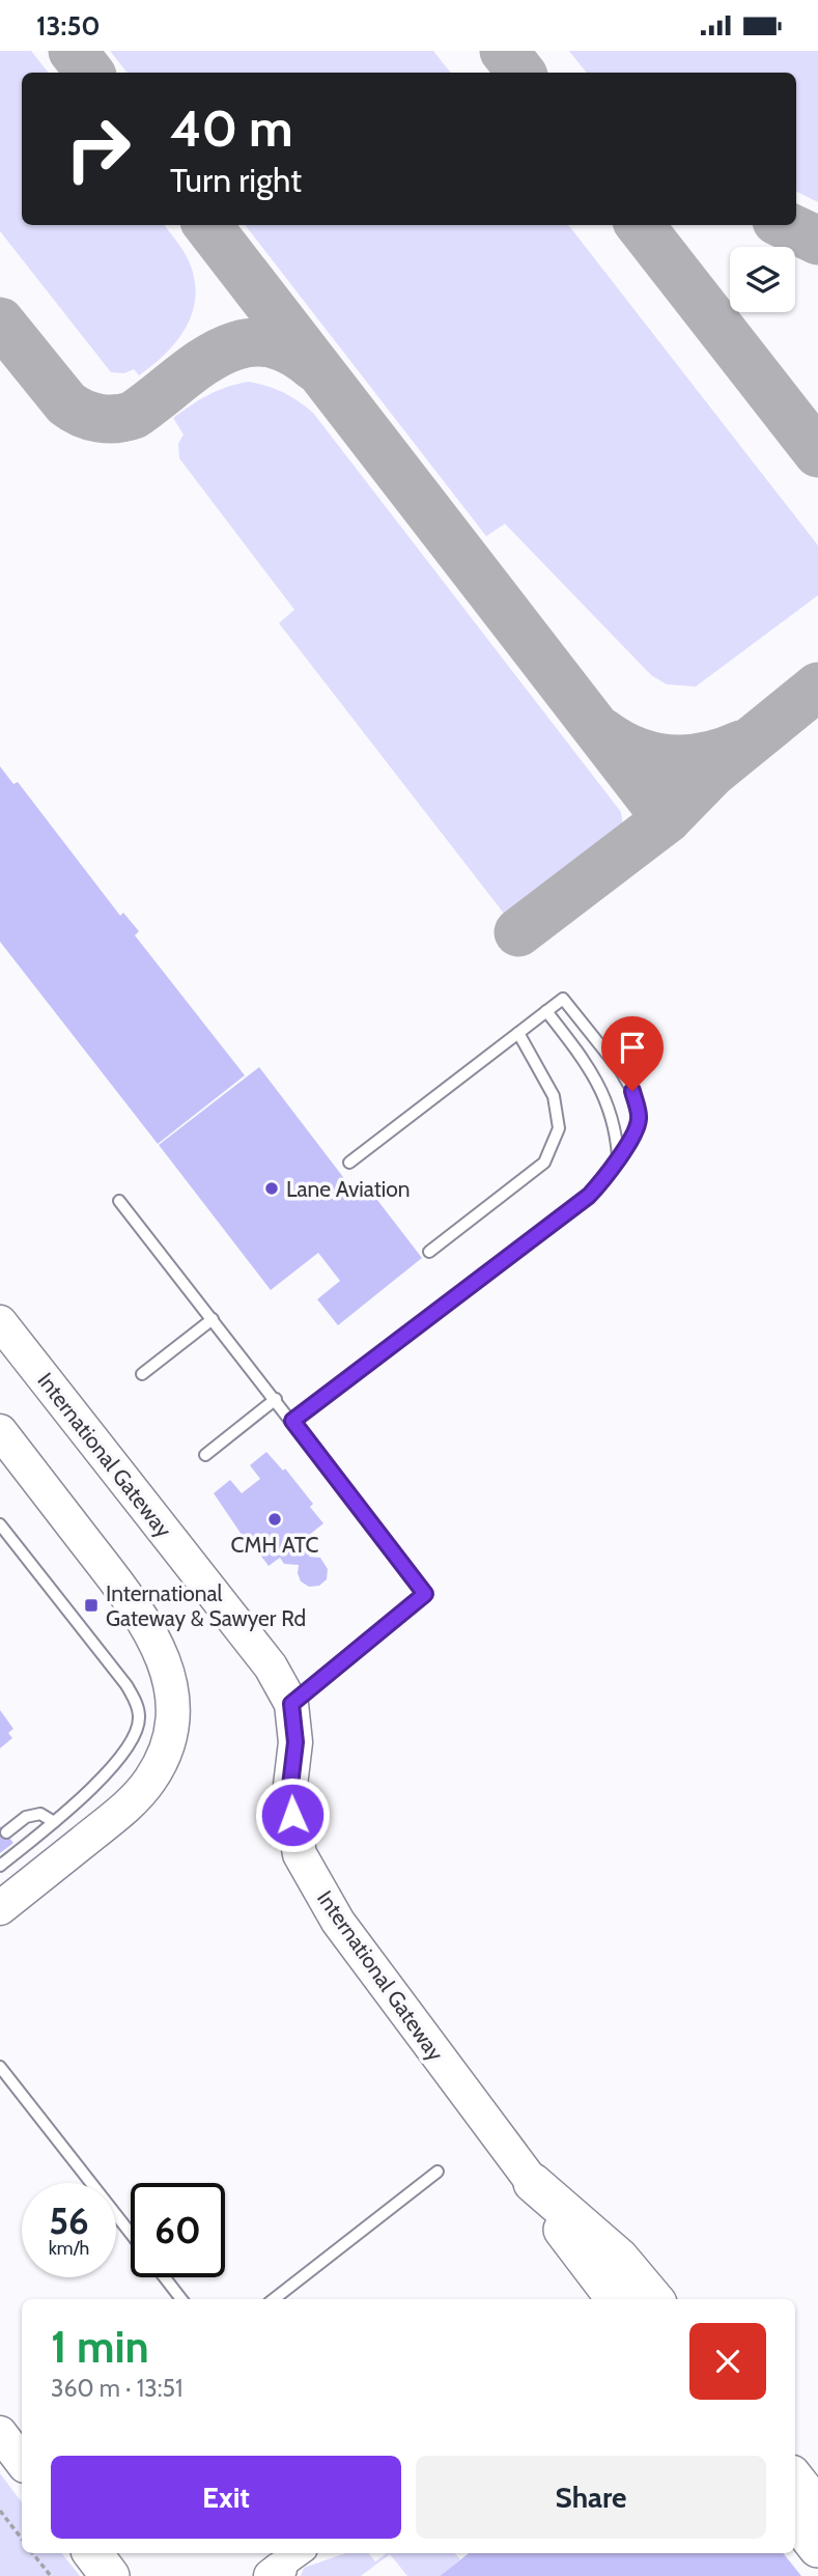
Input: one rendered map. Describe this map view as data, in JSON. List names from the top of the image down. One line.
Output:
{"streets":{"highway":["International Gateway"]},"places":{"other":["Lane Aviation","CMH ATC"],"transit":["International Gateway & Sawyer Rd"]},"page":{"status":"13:50","turn":["40 m","Turn right"],"speed":"56 km/h","limit":"60","heading":["1 min","360 m · 13:51"],"buttons":["Exit","Share"]}}
